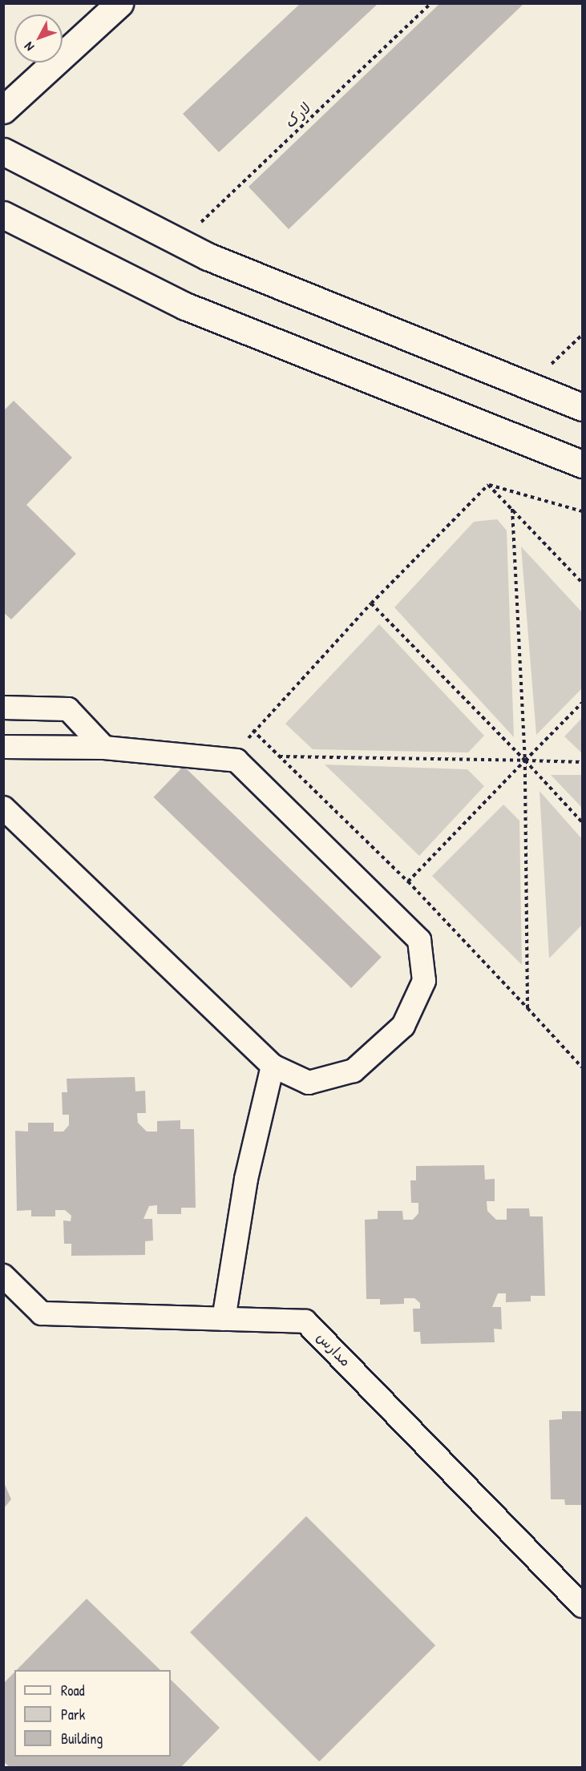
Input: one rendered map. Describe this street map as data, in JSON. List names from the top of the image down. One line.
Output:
{"streets":{"street":["مدارس"],"path":["لارک"]},"legend":["Road","Park","Building"],"north":"bottom left"}
